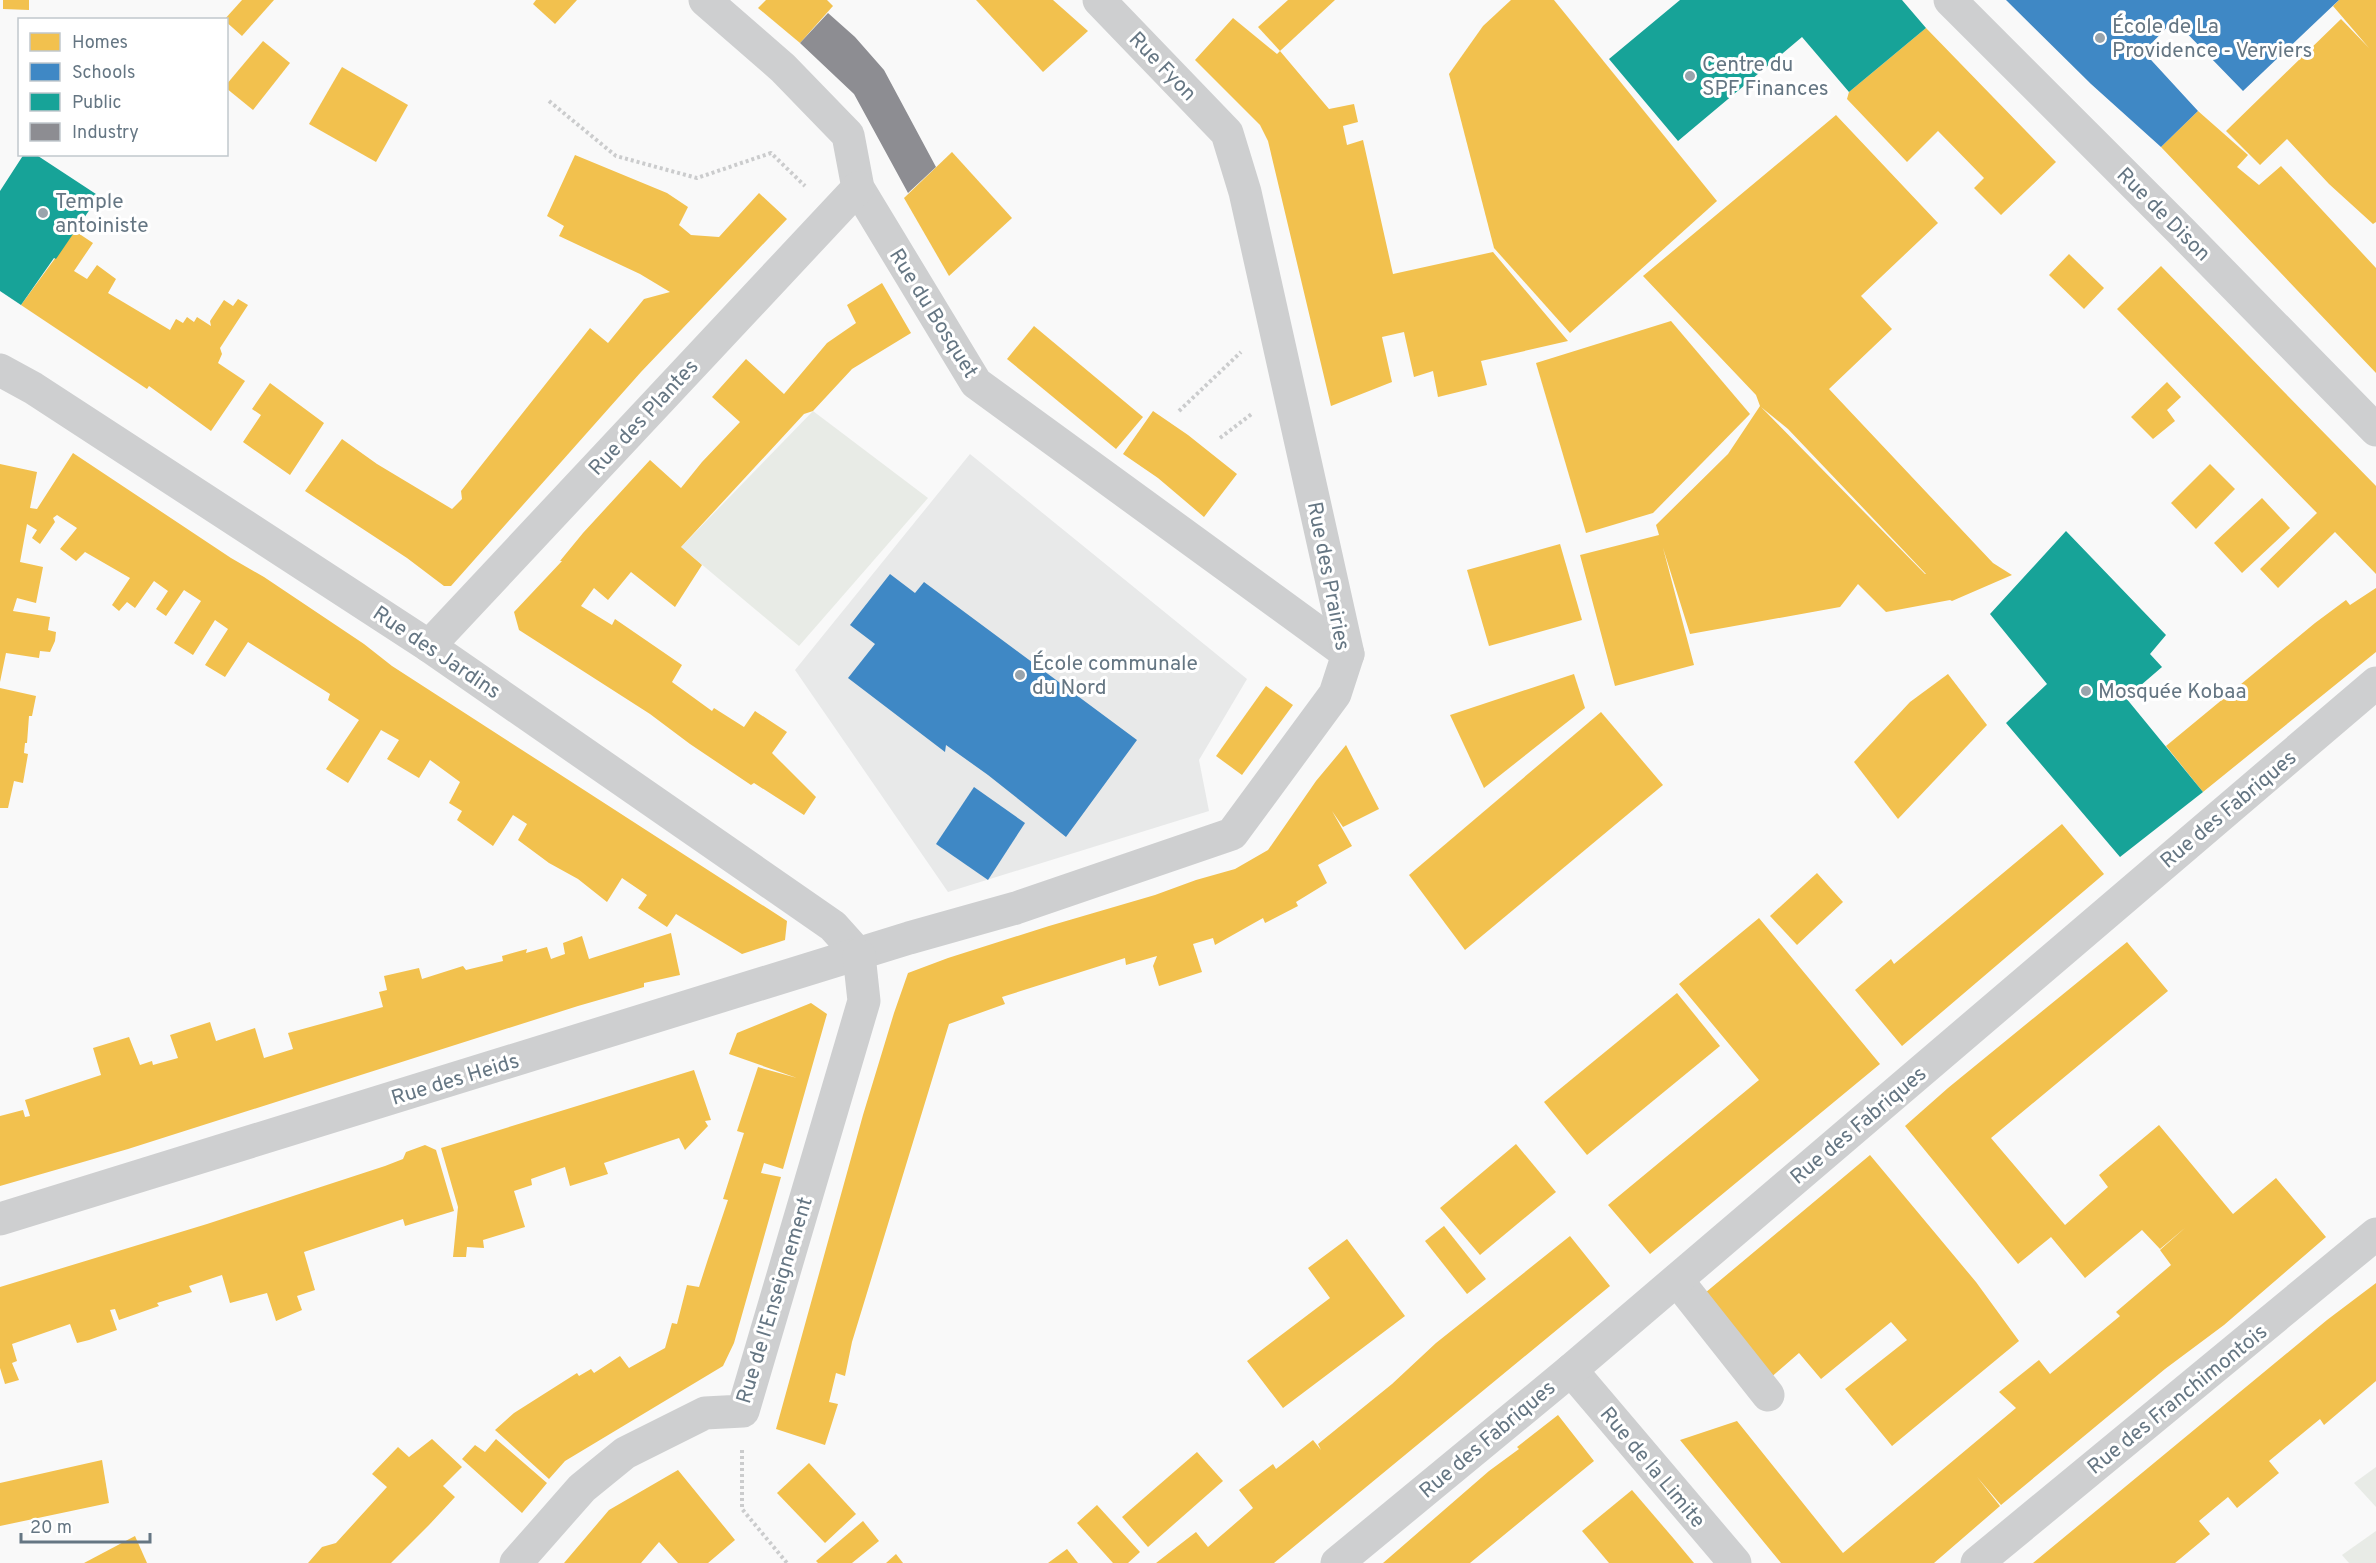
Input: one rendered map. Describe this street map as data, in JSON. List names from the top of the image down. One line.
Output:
{"streets":{"street":["Rue Fyon","Rue de Dison","Rue du Bosquet","Rue des Plantes","Rue des Prairies","Rue des Jardins","Rue des Fabriques","Rue des Heids","Rue de l'Enseignement","Rue des Franchimontois","Rue de la Limite"]},"crossings":[["Rue Fyon","Rue des Prairies"],["Rue du Bosquet","Rue des Plantes"],["Rue du Bosquet","Rue des Prairies"],["Rue des Plantes","Rue des Jardins"],["Rue des Prairies","Rue des Heids"],["Rue des Jardins","Rue des Heids"],["Rue des Jardins","Rue de l'Enseignement"],["Rue des Fabriques","Rue de la Limite"],["Rue des Heids","Rue de l'Enseignement"]],"places":["École de La Providence - Verviers","Centre du SPF Finances","Temple antoiniste","École communale du Nord","Mosquée Kobaa"],"legend":["Homes","Schools","Public","Industry"],"scale_bar":"20 m"}
